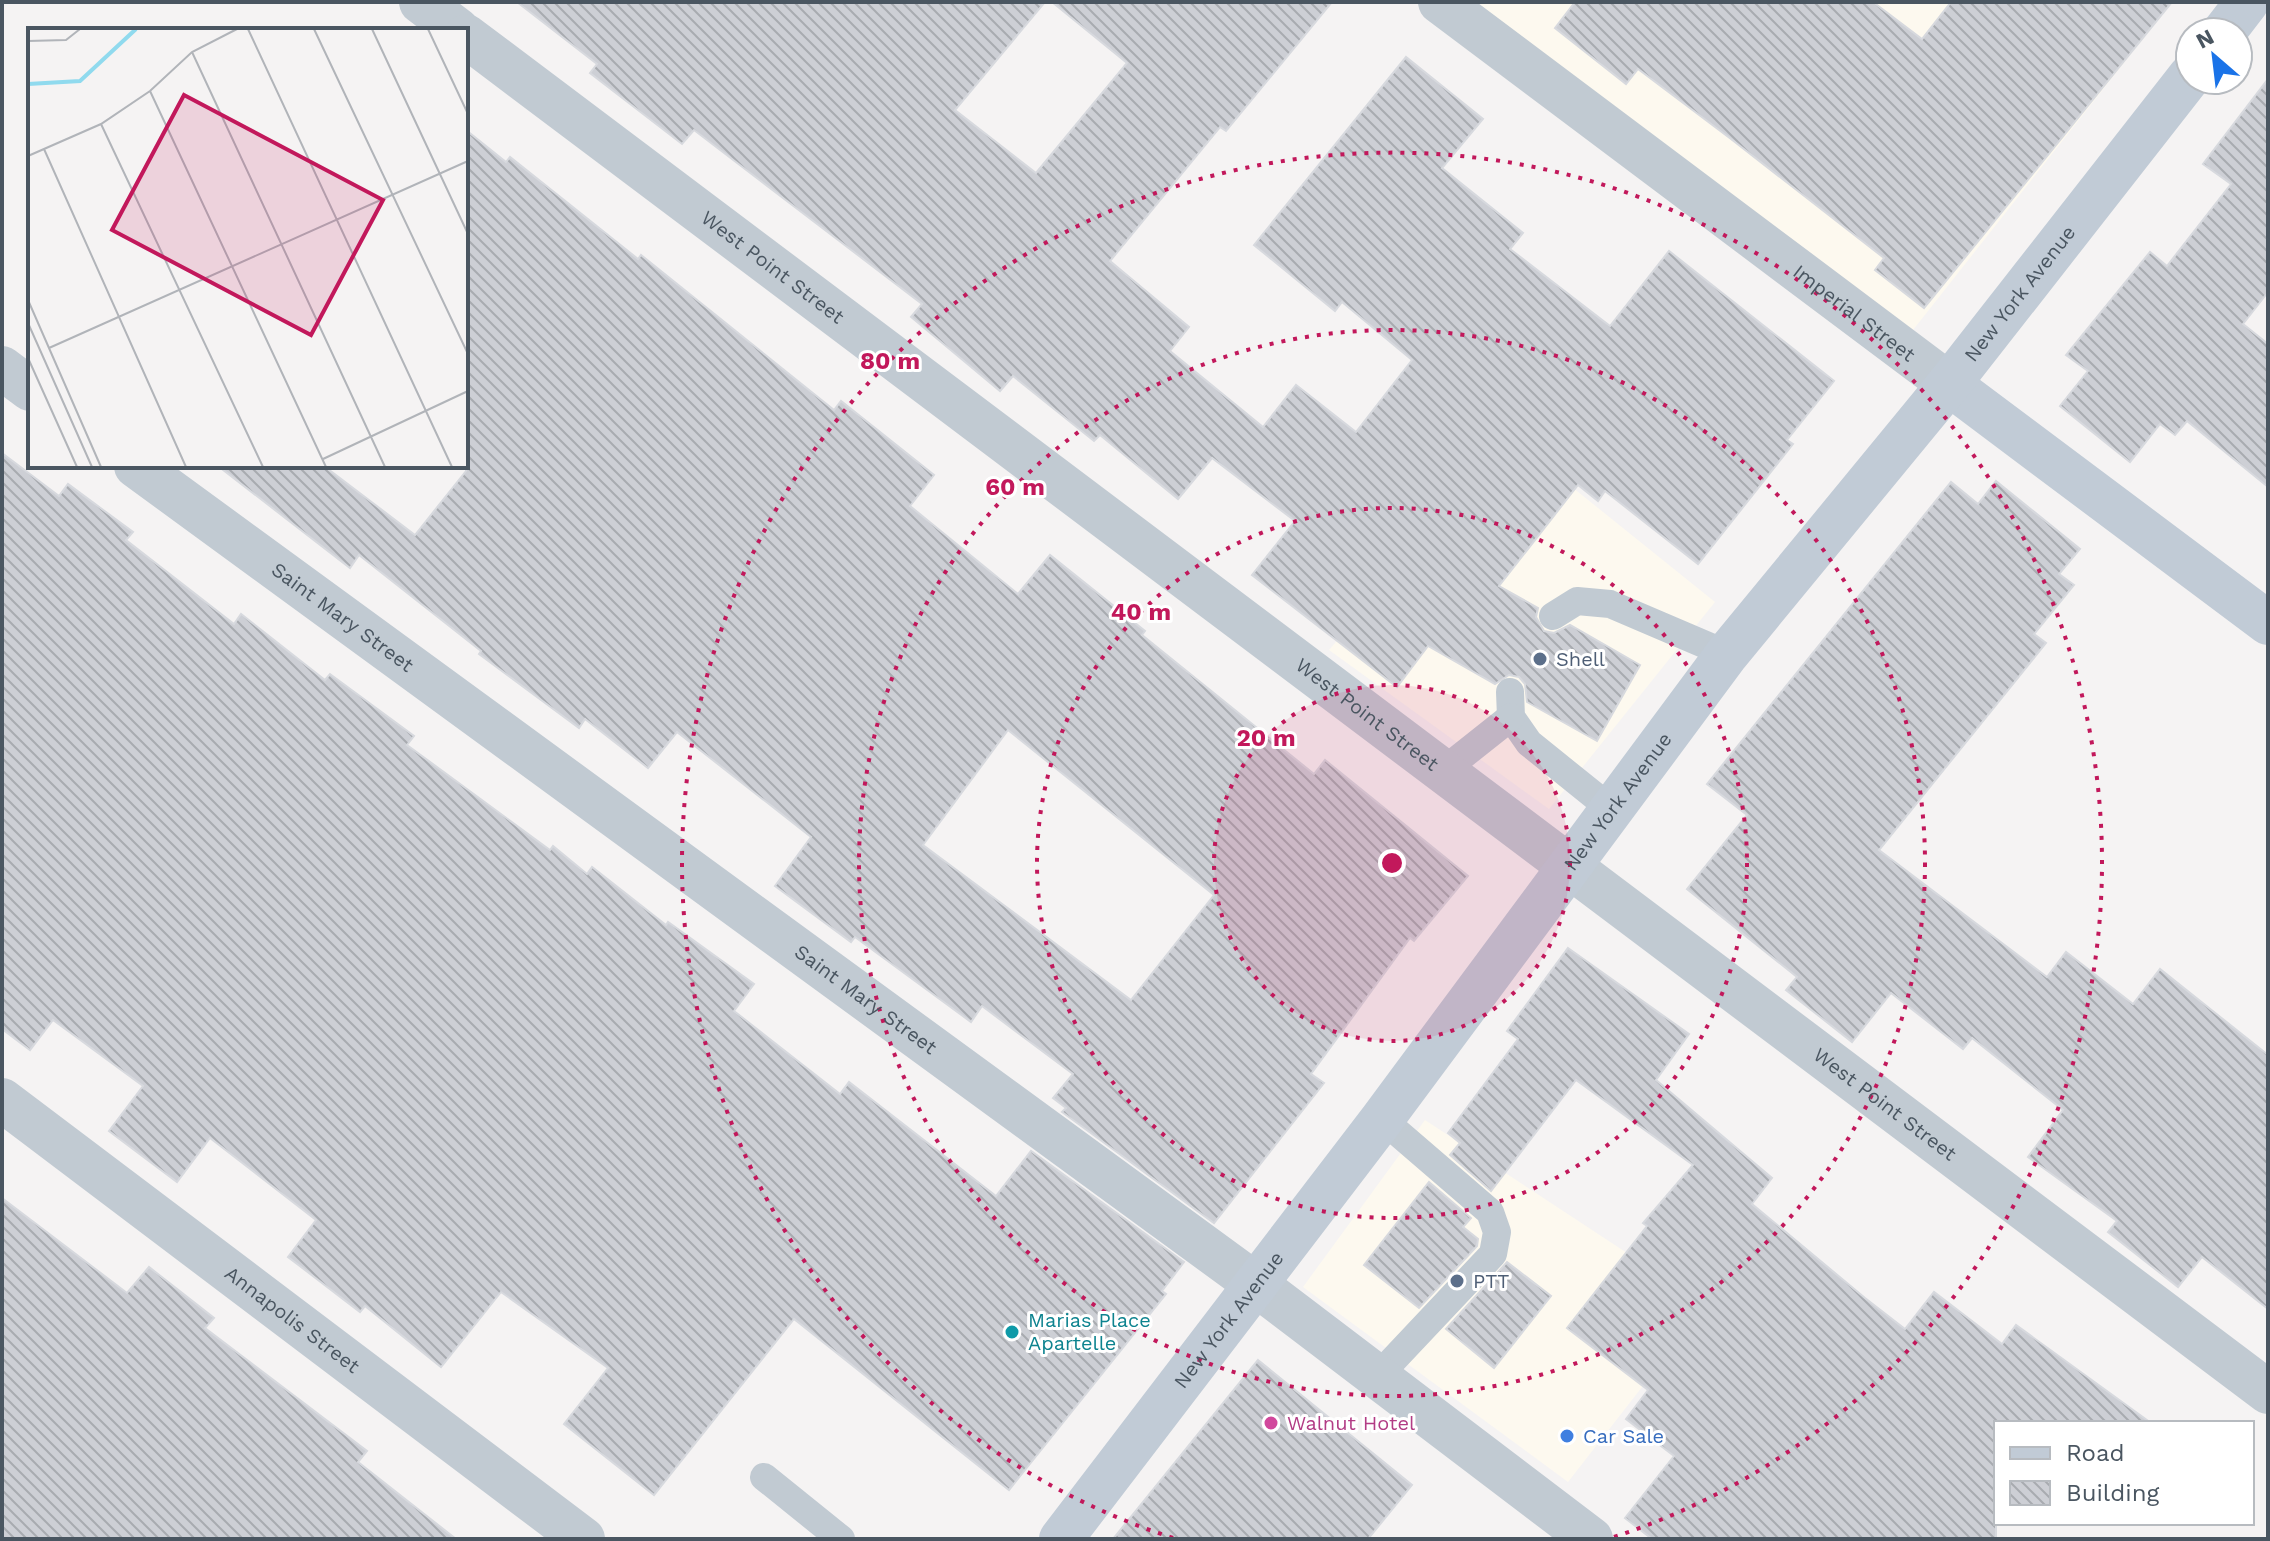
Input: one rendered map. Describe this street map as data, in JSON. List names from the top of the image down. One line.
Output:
{"streets":{"street":["West Point Street","New York Avenue","Imperial Street","Saint Mary Street","Annapolis Street"]},"crossings":[["West Point Street","New York Avenue"],["New York Avenue","Imperial Street"],["New York Avenue","Saint Mary Street"]],"places":["Shell","PTT","Marias Place Apartelle","Walnut Hotel","Car Sale"],"legend":["Road","Building"],"north":"top left","rings":["80 m","60 m","40 m","20 m"]}
